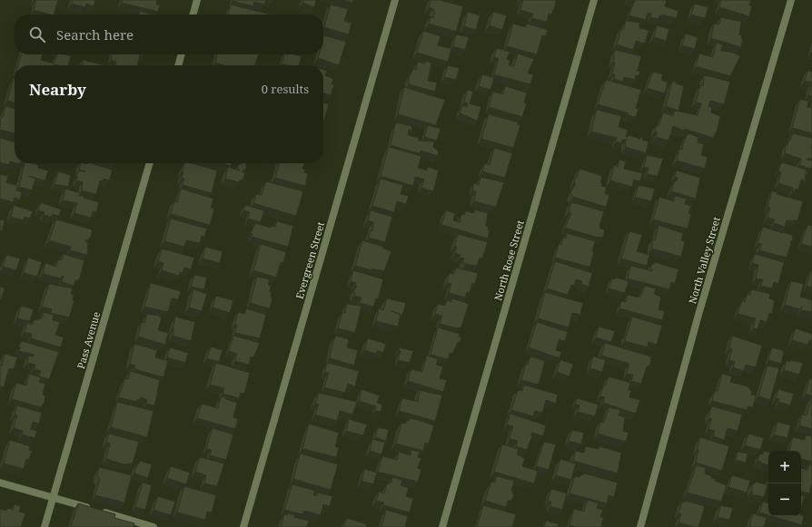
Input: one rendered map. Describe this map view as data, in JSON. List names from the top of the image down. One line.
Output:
{"streets":{"street":["Evergreen Street","North Rose Street","North Valley Street","Pass Avenue"]},"page":{"search":"Search here","heading":["Nearby","0 results"],"map_buttons":["+","−"]}}
